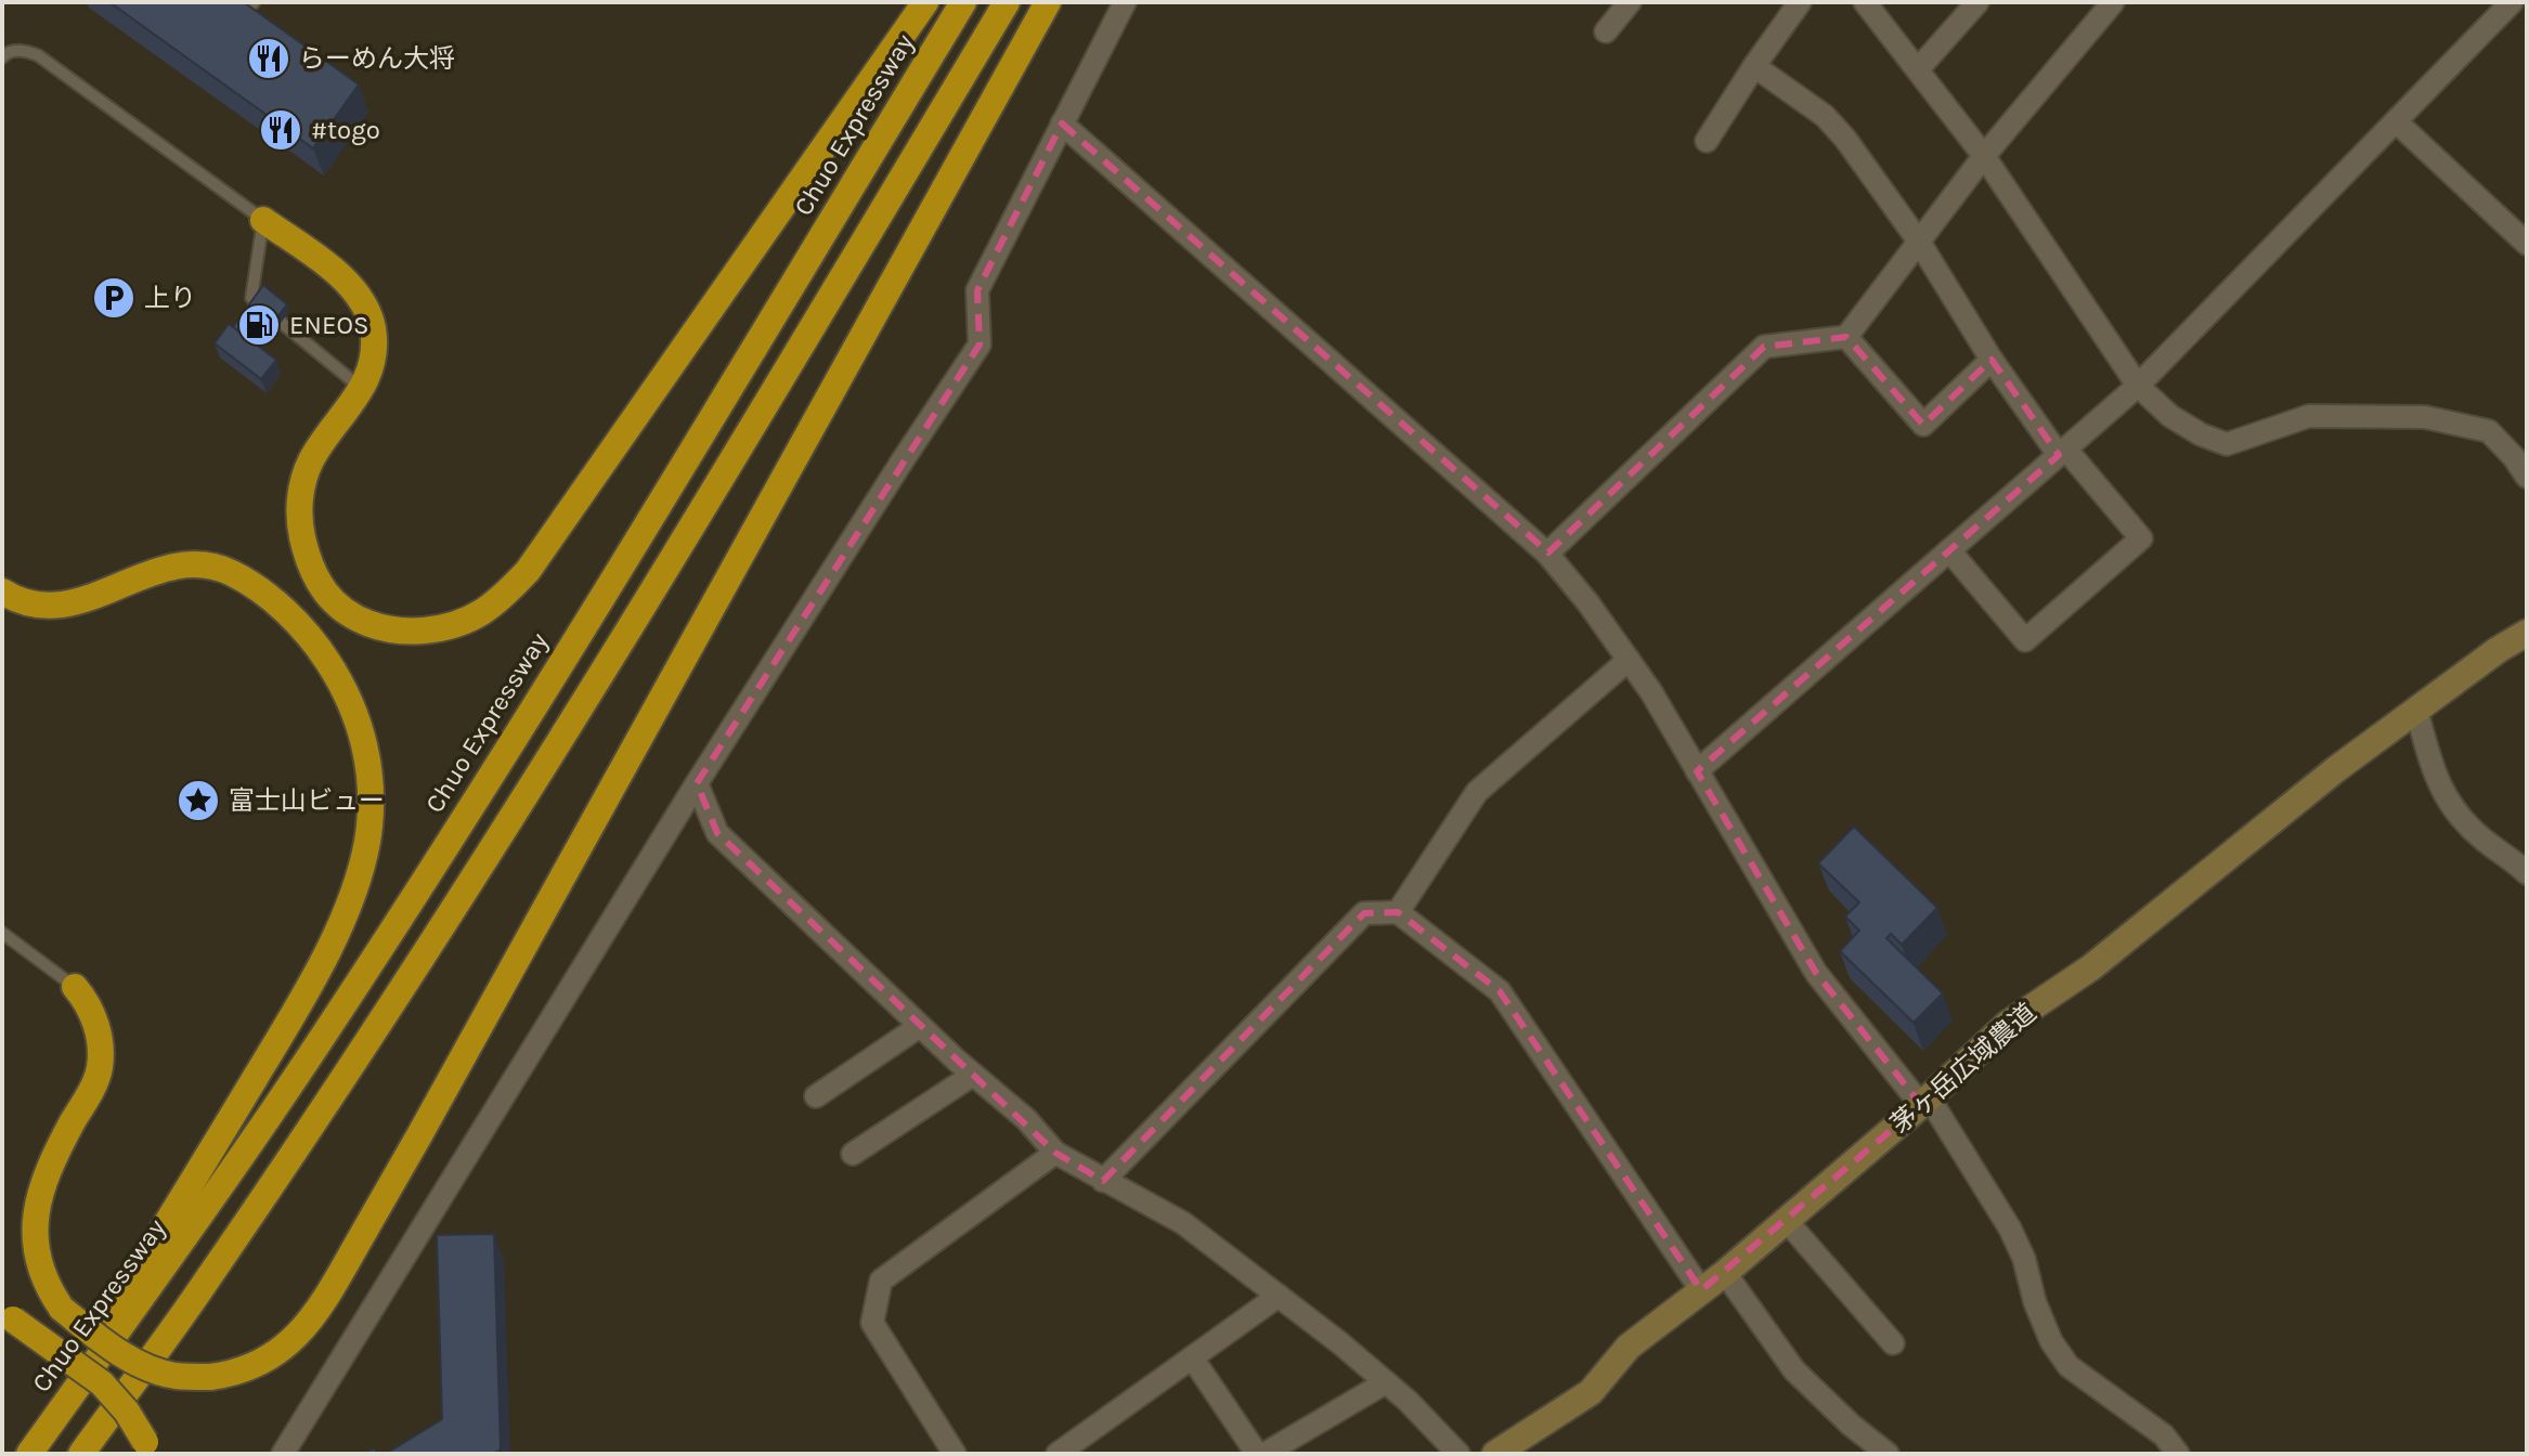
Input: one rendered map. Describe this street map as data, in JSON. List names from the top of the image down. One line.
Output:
{"streets":{"highway":["Chuo Expressway"],"street":["茅ヶ岳広域農道"]},"places":{"restaurant":["らーめん大将","#togo"],"parking":["上り"],"fuel station":["ENEOS"],"place":["富士山ビュー"]}}
